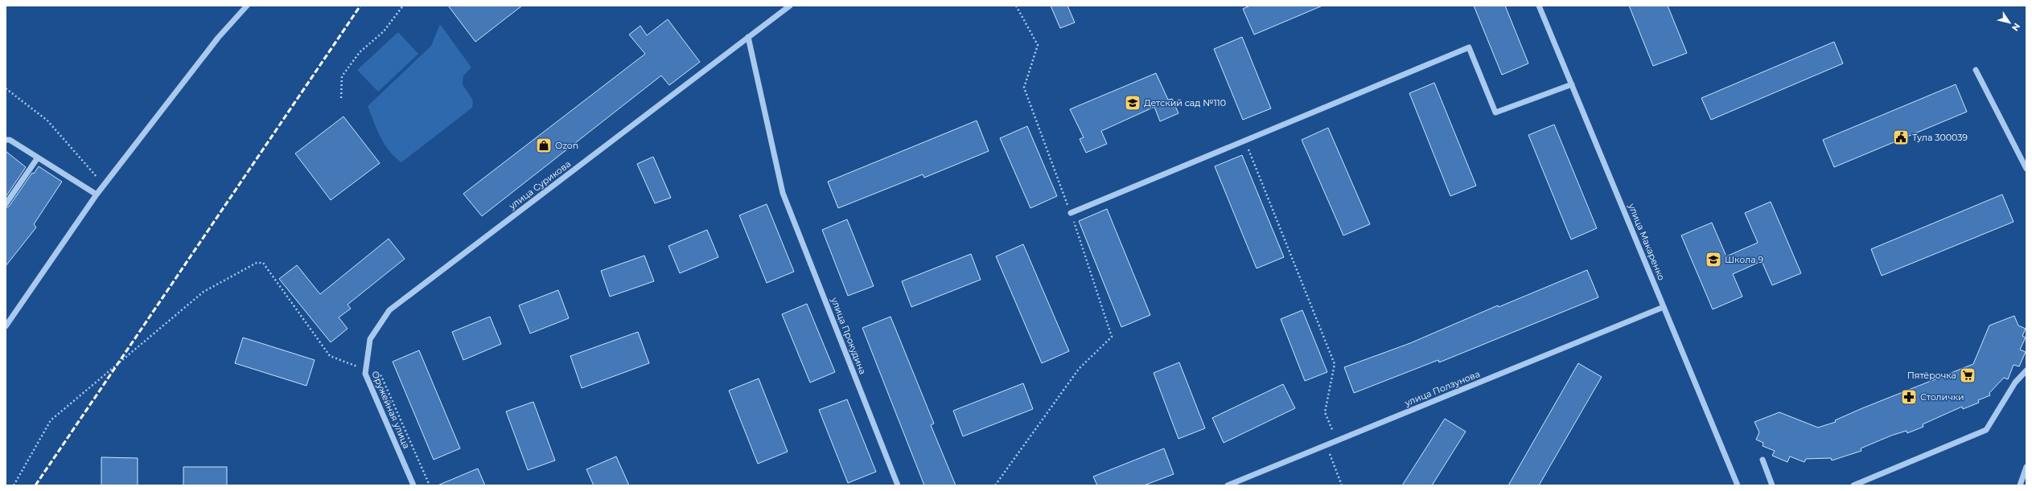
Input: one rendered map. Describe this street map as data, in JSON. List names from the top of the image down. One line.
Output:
{"streets":{"street":["улица Сурикова","улица Макаренко","улица Прокудина","улица Ползунова","Оружейная улица"]},"crossings":[["улица Сурикова","улица Прокудина"],["улица Сурикова","Оружейная улица"],["улица Макаренко","улица Ползунова"]],"places":{"school or university":["Детский сад №110","Школа 9"],"public building":["Тула 300039"],"shop":["Ozon"],"supermarket":["Пятёрочка"],"pharmacy":["Столички"]},"north":"bottom right"}
